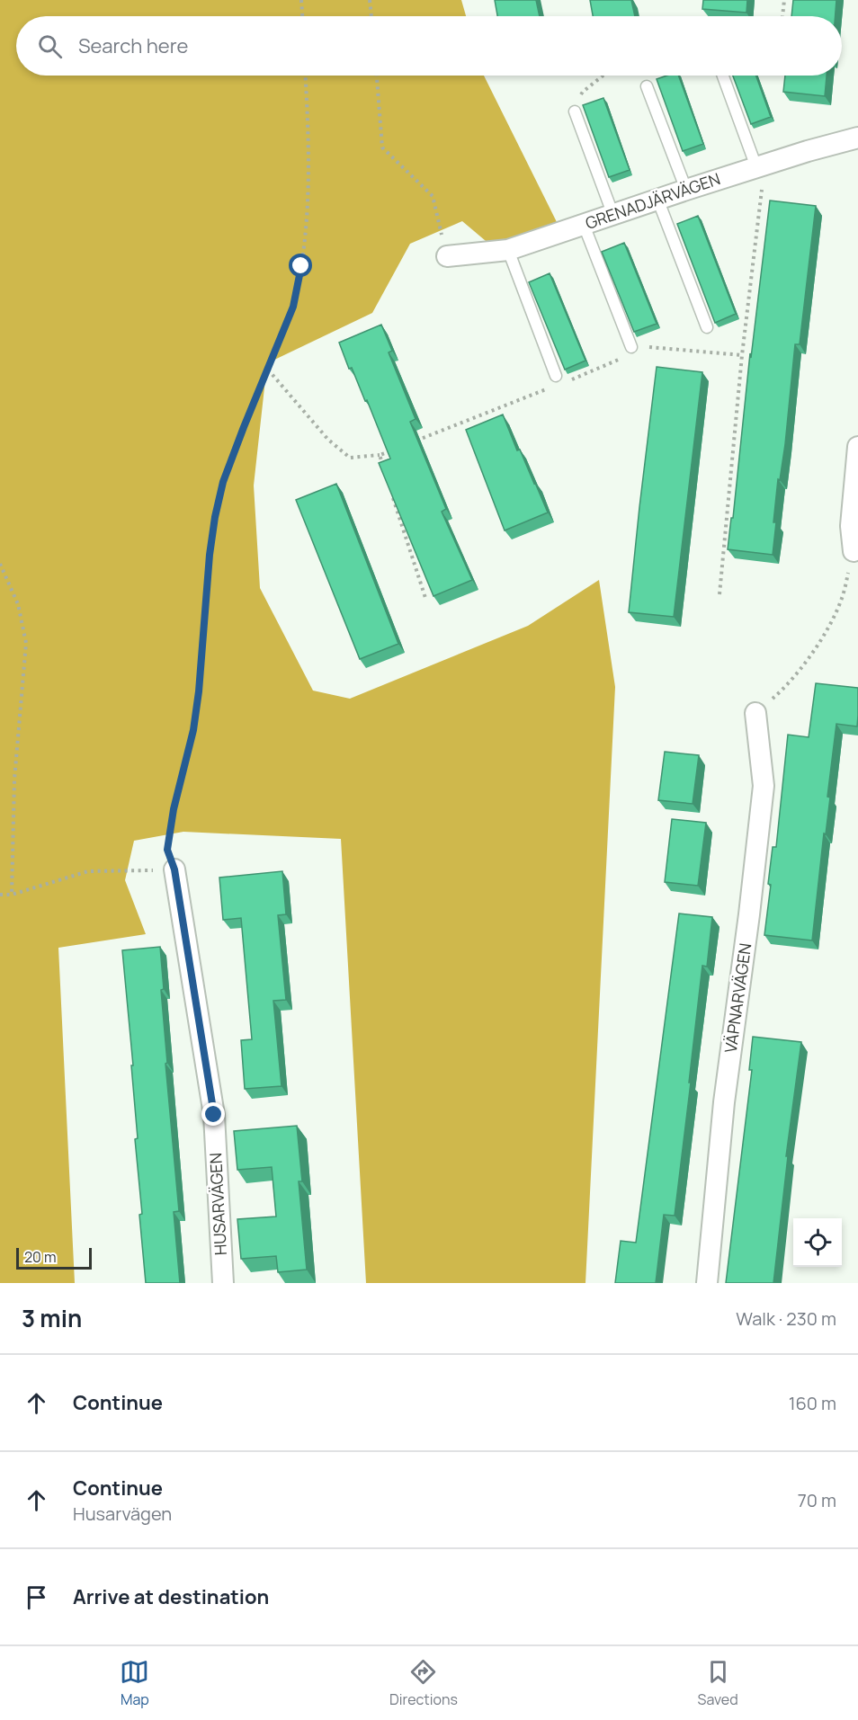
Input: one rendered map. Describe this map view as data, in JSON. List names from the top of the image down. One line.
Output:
{"streets":{"street":["GRENADJÄRVÄGEN","VÄPNARVÄGEN","HUSARVÄGEN"]},"scale_bar":"20 m","page":{"search":"Search here","scale":"20 m","heading":["3 min","Walk · 230 m"],"list":[["Continue","160 m"],["Continue","Husarvägen","70 m"],"Arrive at destination"],"nav":["Map","Directions","Saved"]}}
